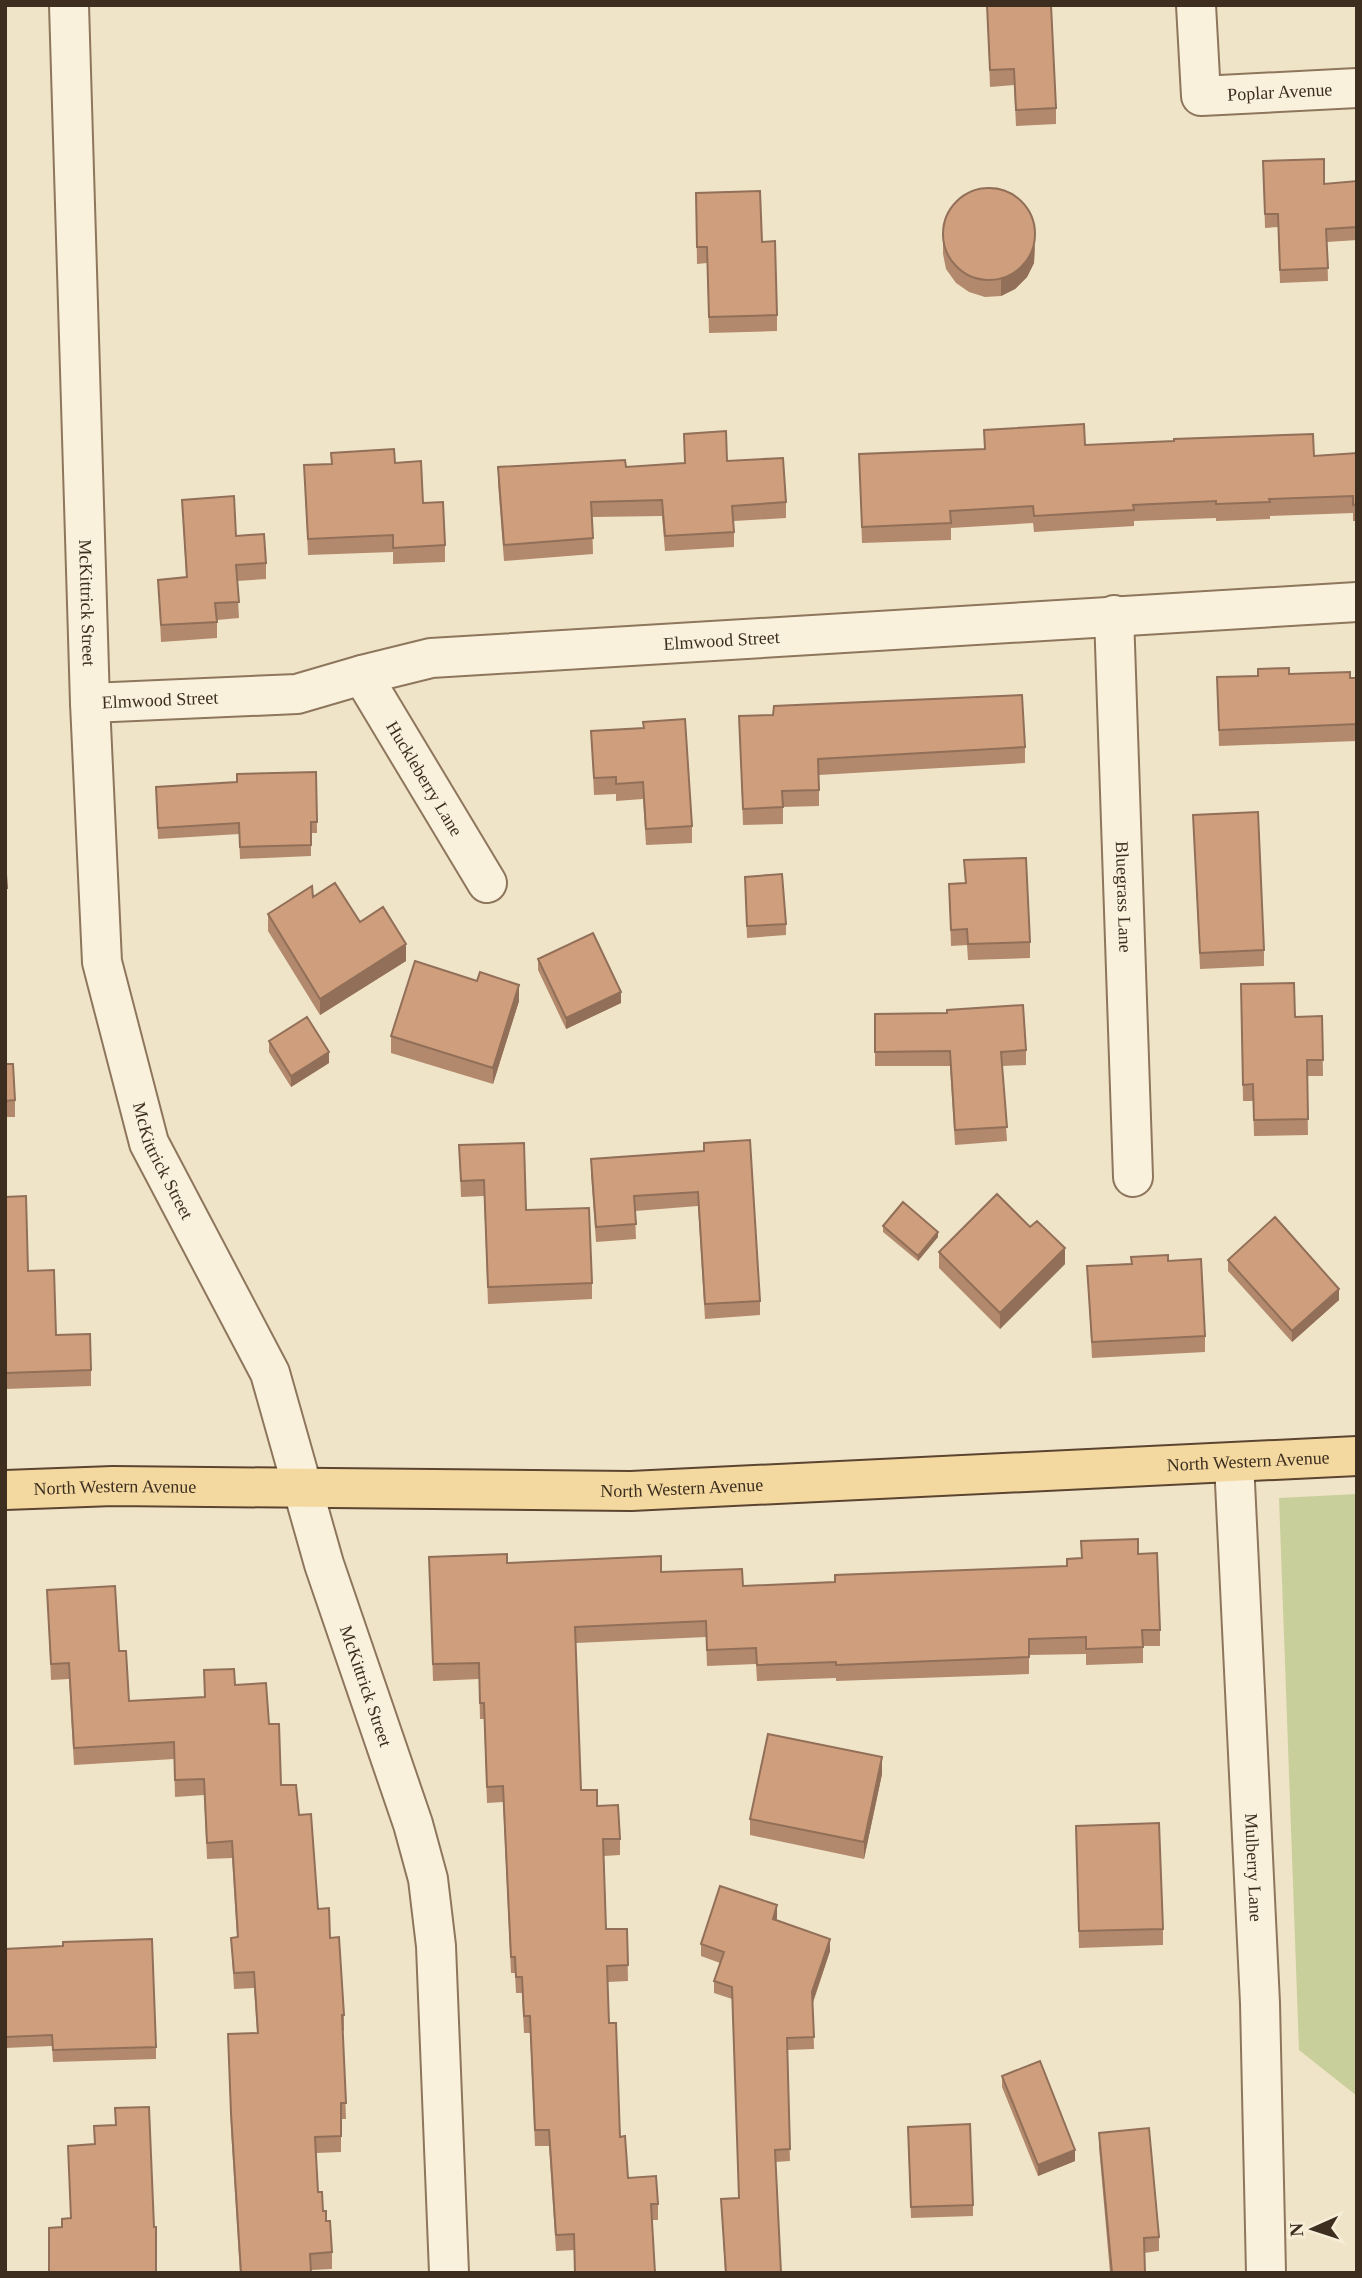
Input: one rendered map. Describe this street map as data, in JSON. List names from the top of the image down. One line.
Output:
{"streets":{"main road":["North Western Avenue"],"street":["Poplar Avenue","McKittrick Street","Elmwood Street","Huckleberry Lane","Bluegrass Lane","Mulberry Lane"]},"crossings":[["McKittrick Street","Elmwood Street"],["McKittrick Street","North Western Avenue"],["Elmwood Street","Huckleberry Lane"],["Elmwood Street","Bluegrass Lane"],["North Western Avenue","Mulberry Lane"]],"north":"left"}
